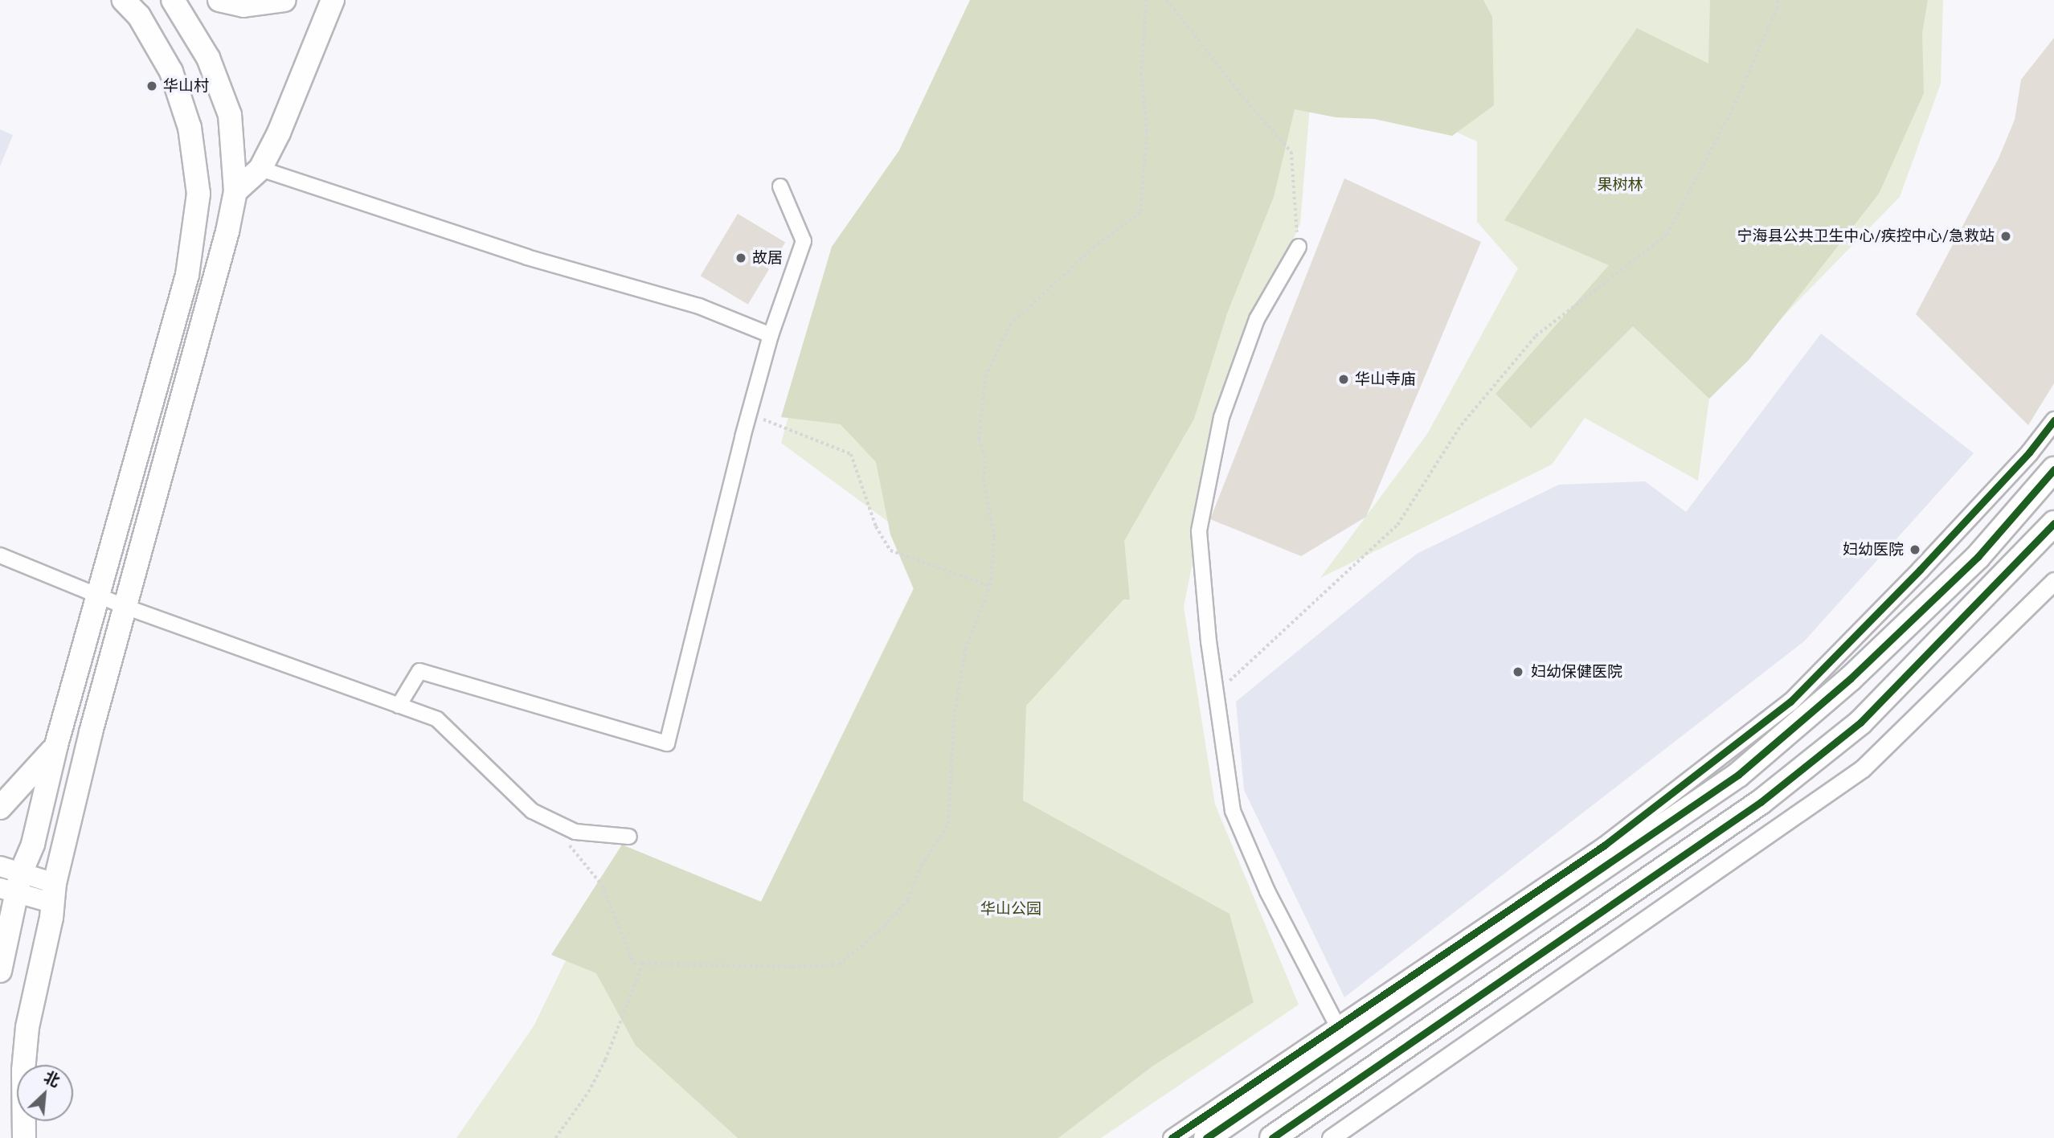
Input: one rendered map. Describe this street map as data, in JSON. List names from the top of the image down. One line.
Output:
{"parks":["果树林","华山公园"],"places":["华山村","宁海县公共卫生中心/疾控中心/急救站","故居","华山寺庙","妇幼医院","妇幼保健医院"],"north":"top right"}
